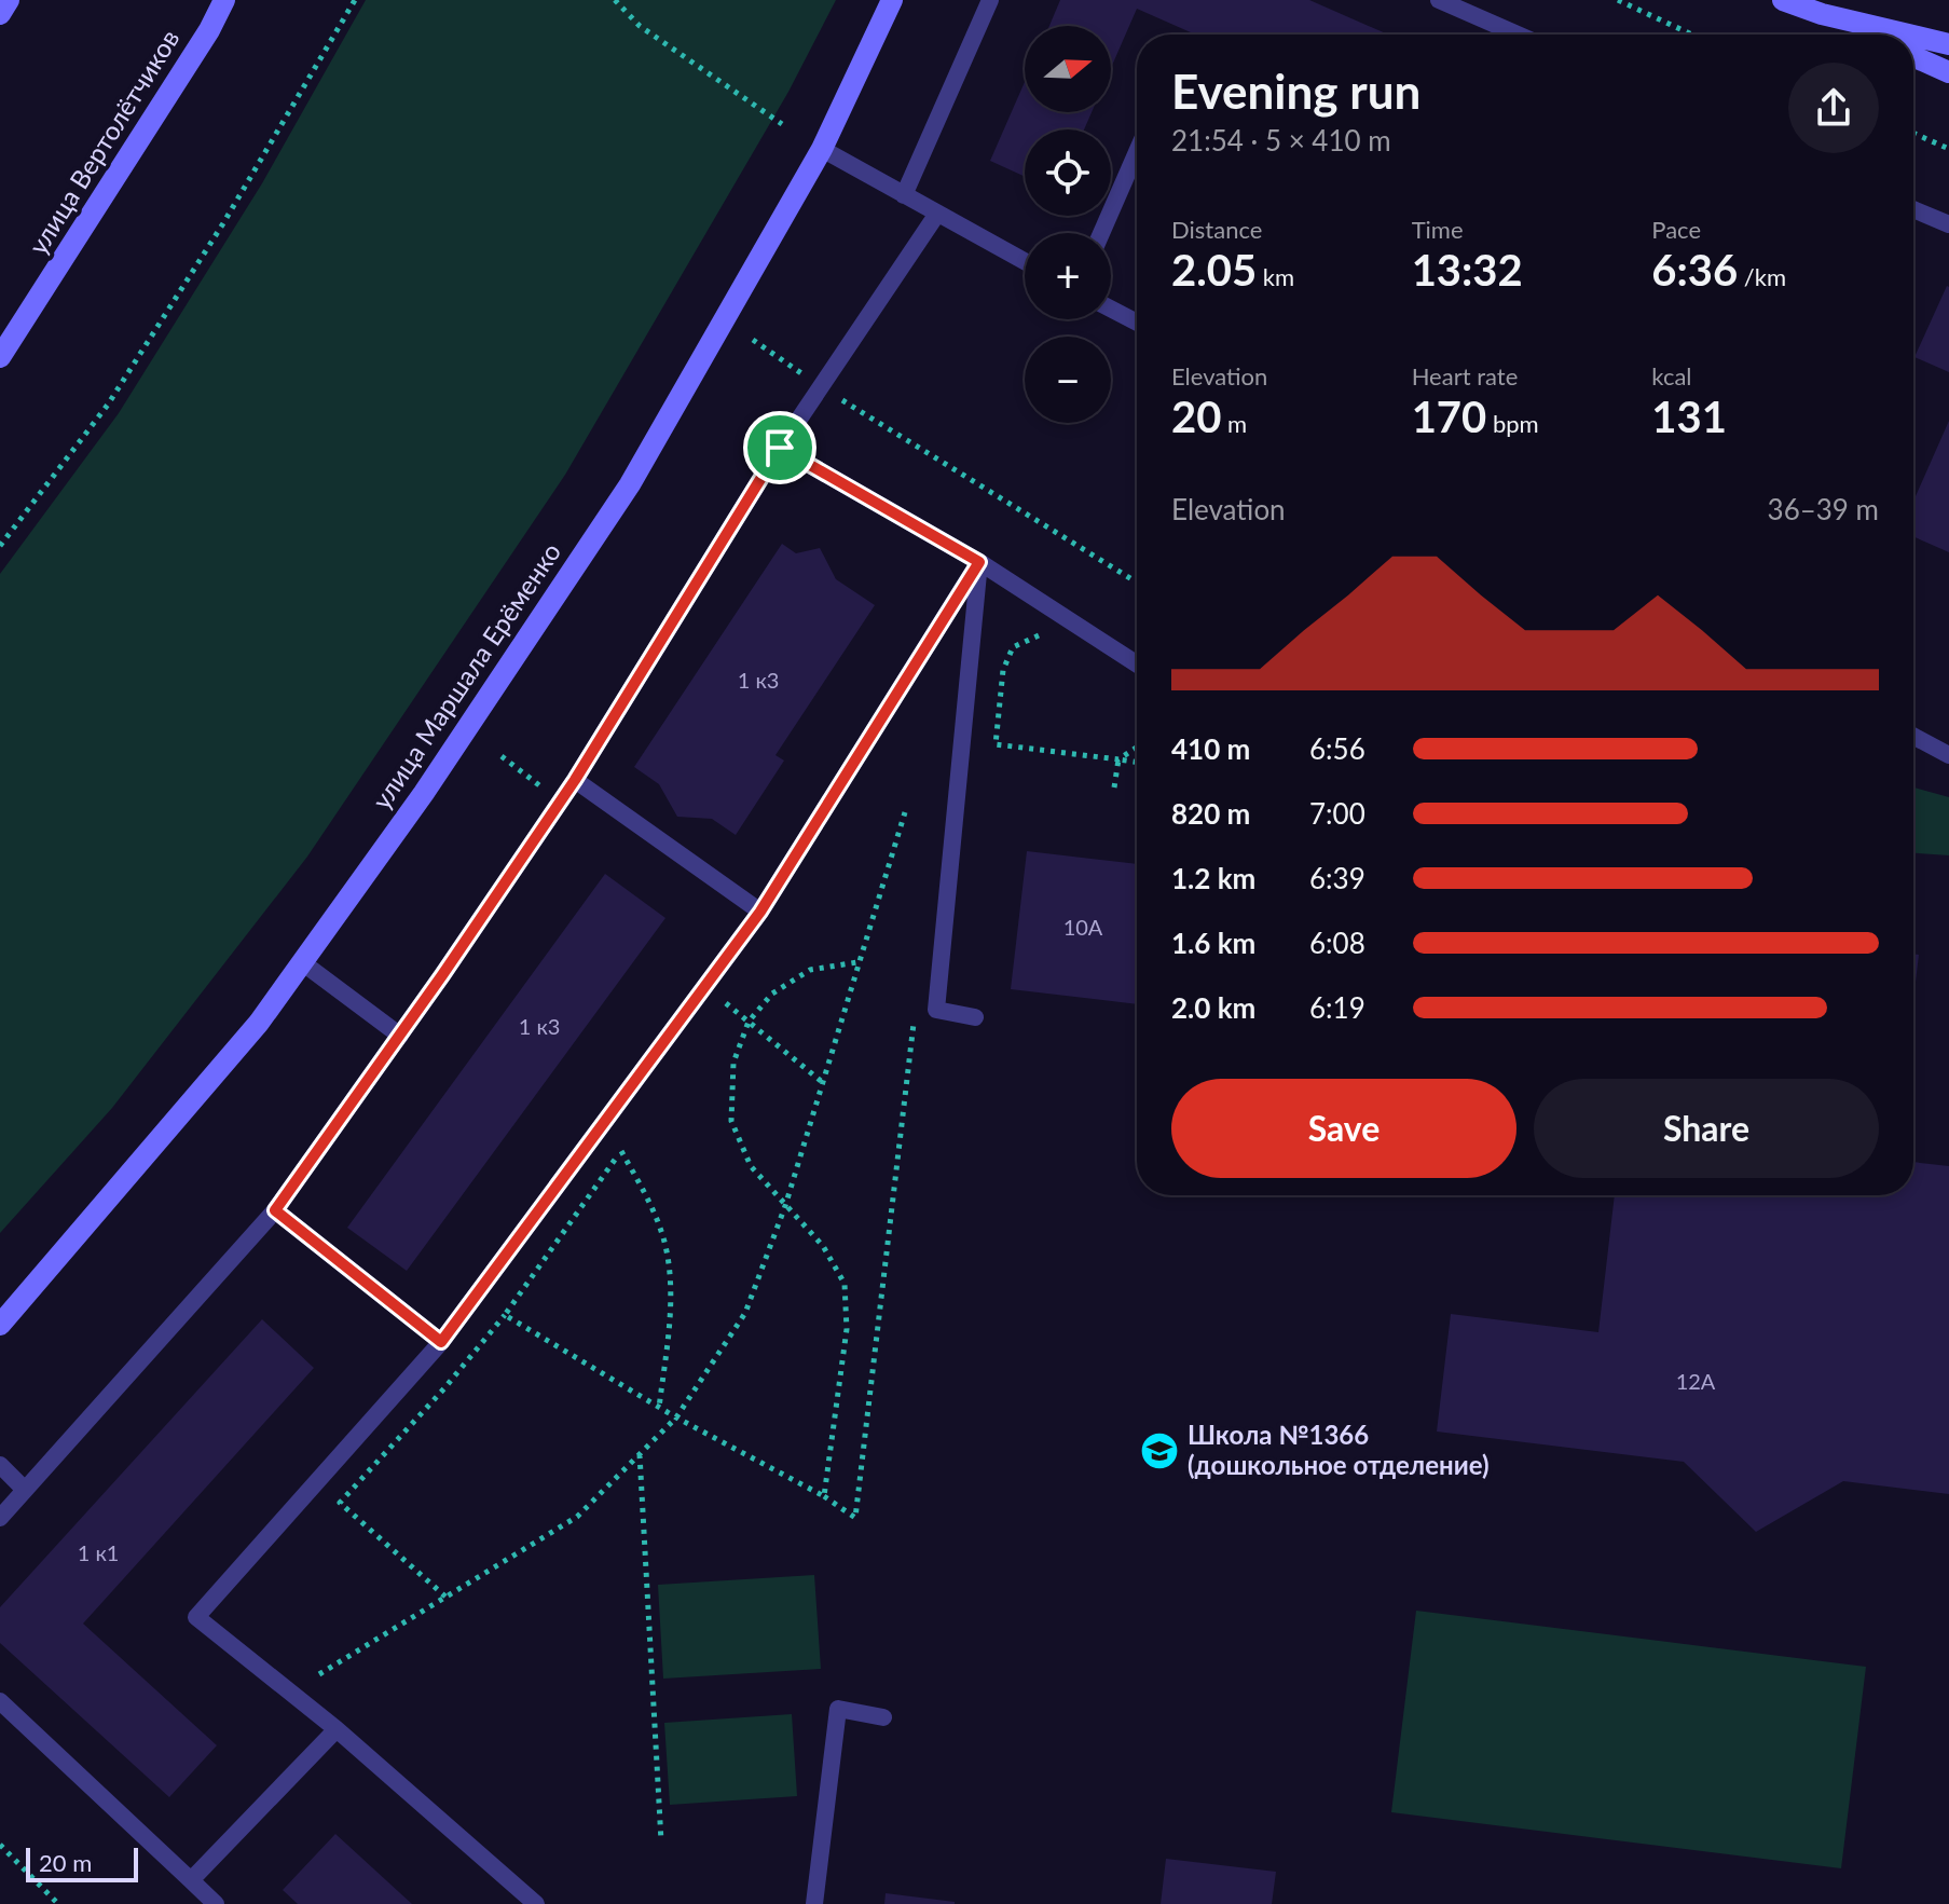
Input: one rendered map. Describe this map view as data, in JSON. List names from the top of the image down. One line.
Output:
{"streets":{"street":["улица Вертолётчиков","улица Маршала Ерёменко"]},"places":{"school or university":["Школа №1366 (дошкольное отделение)"]},"house_numbers":["1 к3","10А","1 к3","12А","1 к1"],"scale_bar":"20 m","north":"right","page":{"map_buttons":["+","−"],"heading":["Evening run","21:54 · 5 × 410 m"],"stats":[["Distance","2.05 km"],["Time","13:32"],["Pace","6:36 /km"],["Elevation","20 m"],["Heart rate","170 bpm"],["kcal","131"]],"chart":["Elevation","36–39 m"],"list":[{"name":"410 m","note":"6:56"},{"name":"820 m","note":"7:00"},{"name":"1.2 km","note":"6:39"},{"name":"1.6 km","note":"6:08"},{"name":"2.0 km","note":"6:19"}],"buttons":["Save","Share"],"scale":"20 m"}}
